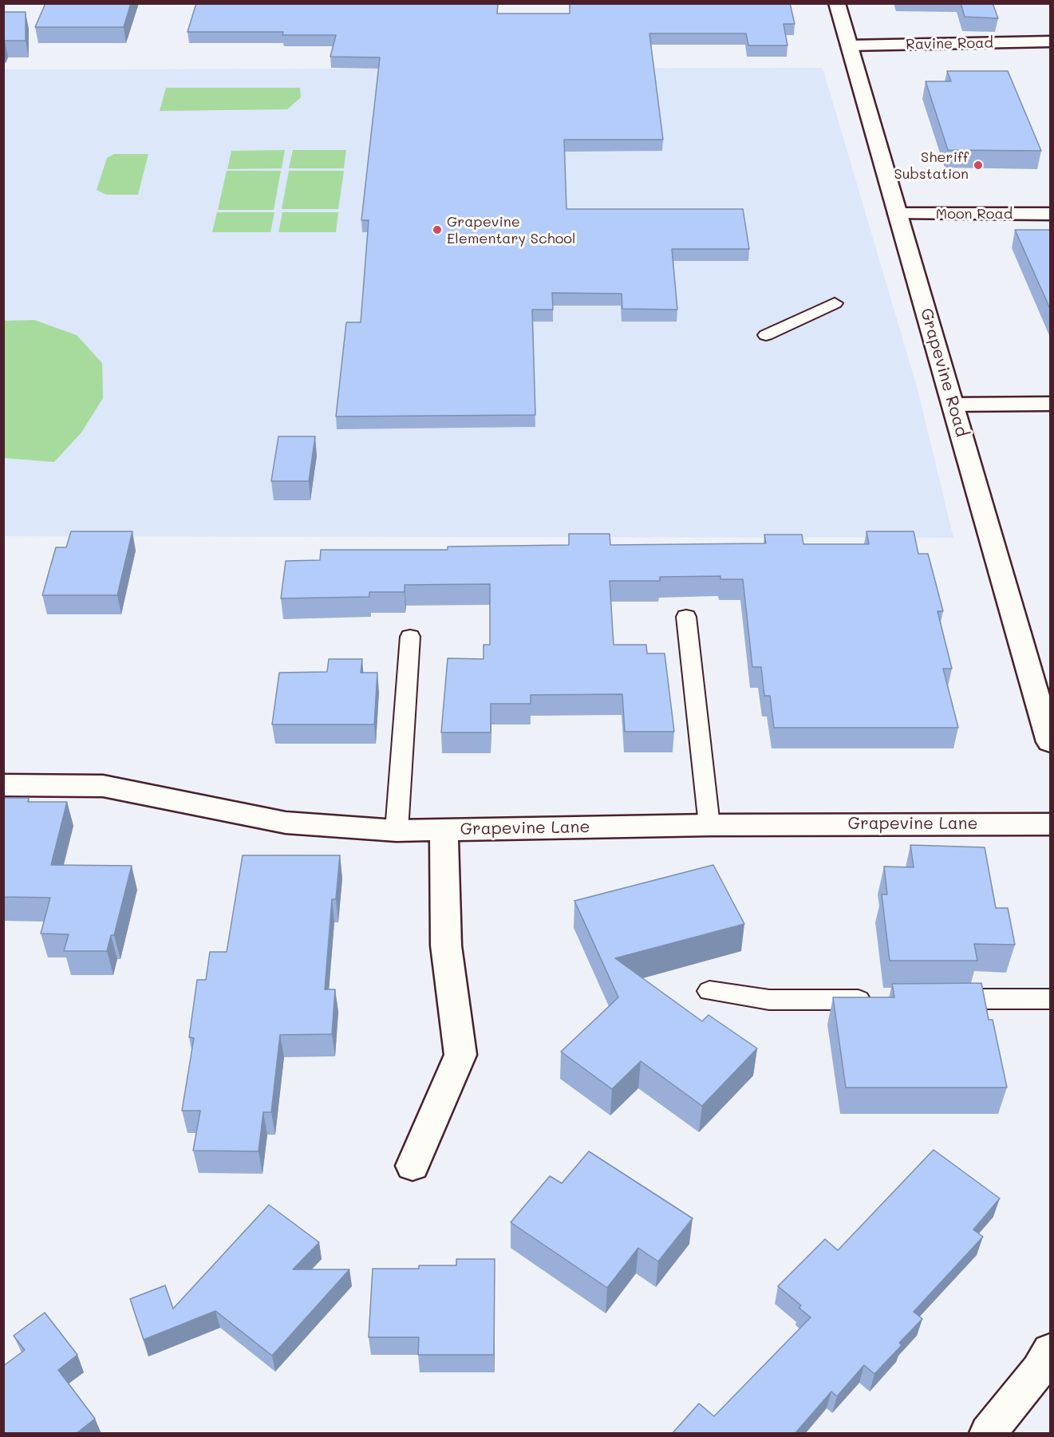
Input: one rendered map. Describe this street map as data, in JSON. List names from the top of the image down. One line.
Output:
{"streets":{"street":["Ravine Road","Moon Road","Grapevine Road","Grapevine Lane"]},"crossings":[["Ravine Road","Grapevine Road"],["Moon Road","Grapevine Road"]],"places":["Sheriff Substation","Grapevine Elementary School"]}
